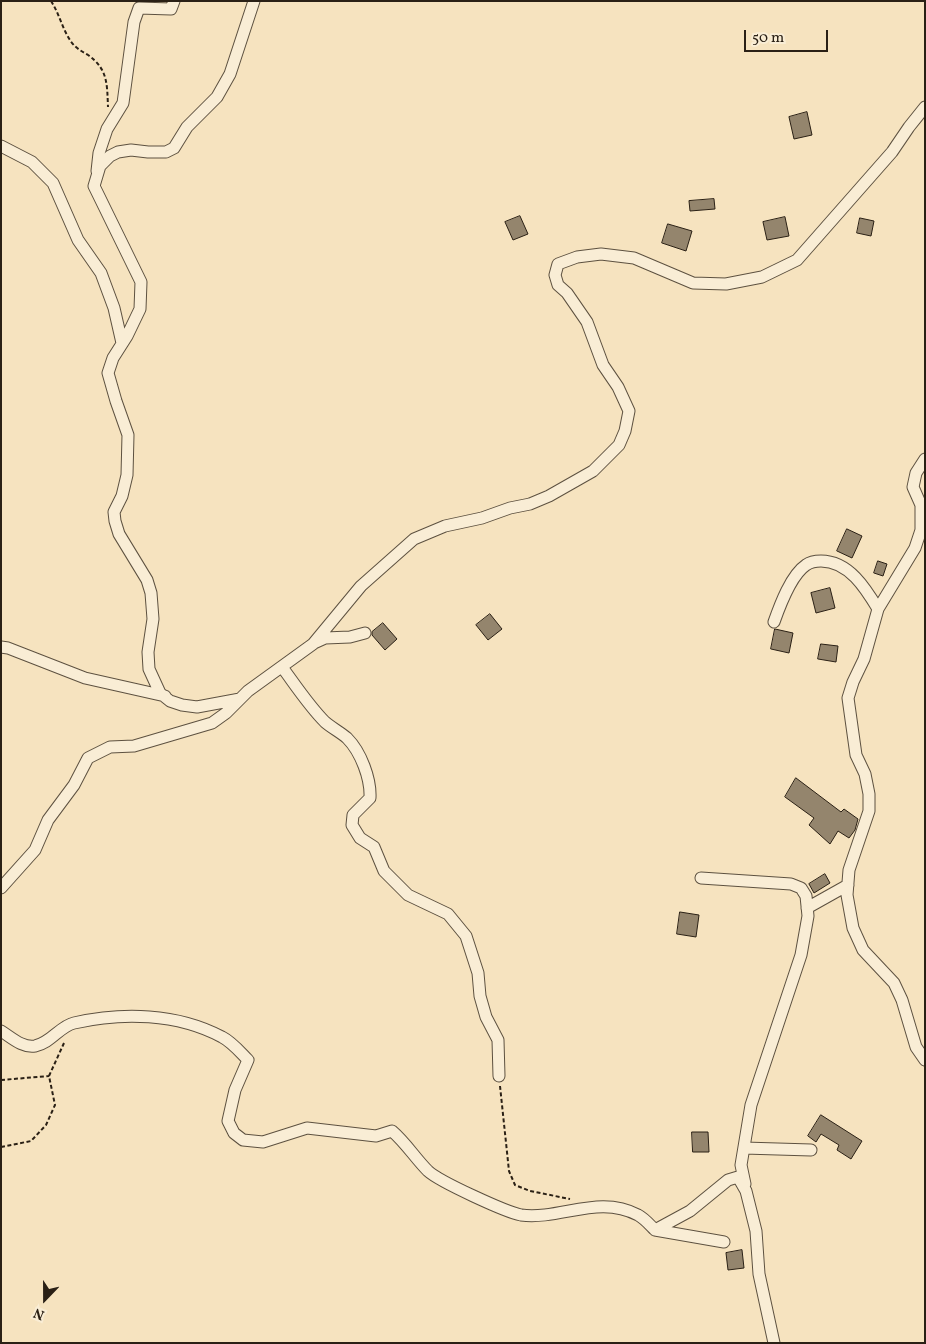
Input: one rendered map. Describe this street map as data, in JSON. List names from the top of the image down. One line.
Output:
{"scale_bar":"50 m","north":"bottom"}
